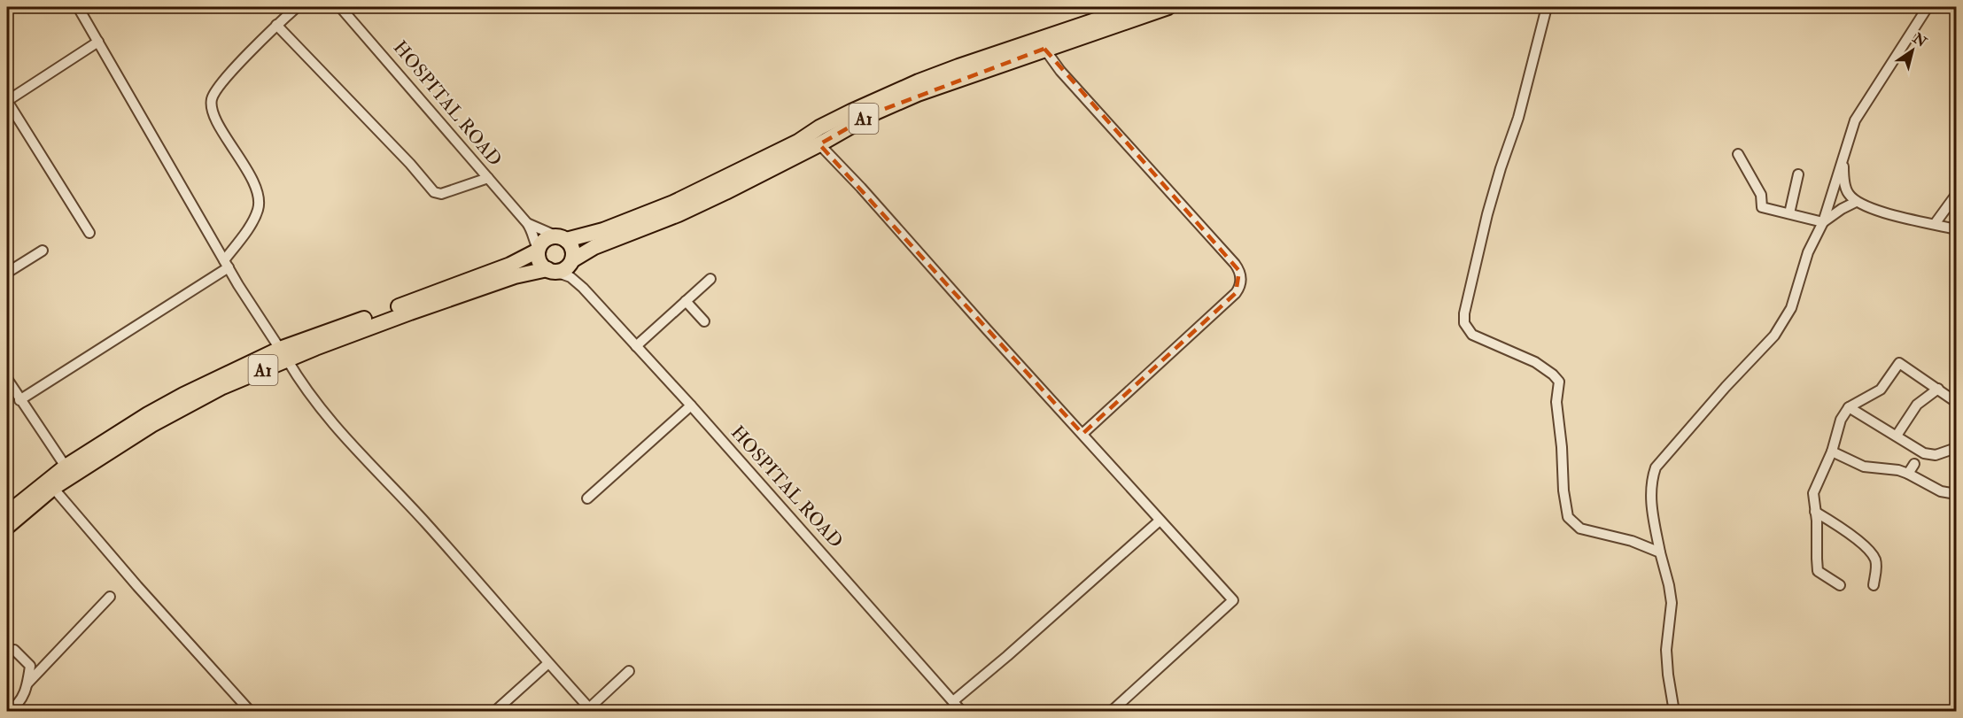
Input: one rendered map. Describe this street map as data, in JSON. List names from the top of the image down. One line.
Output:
{"streets":{"highway":["A1"],"street":["HOSPITAL ROAD"]},"north":"top right"}
